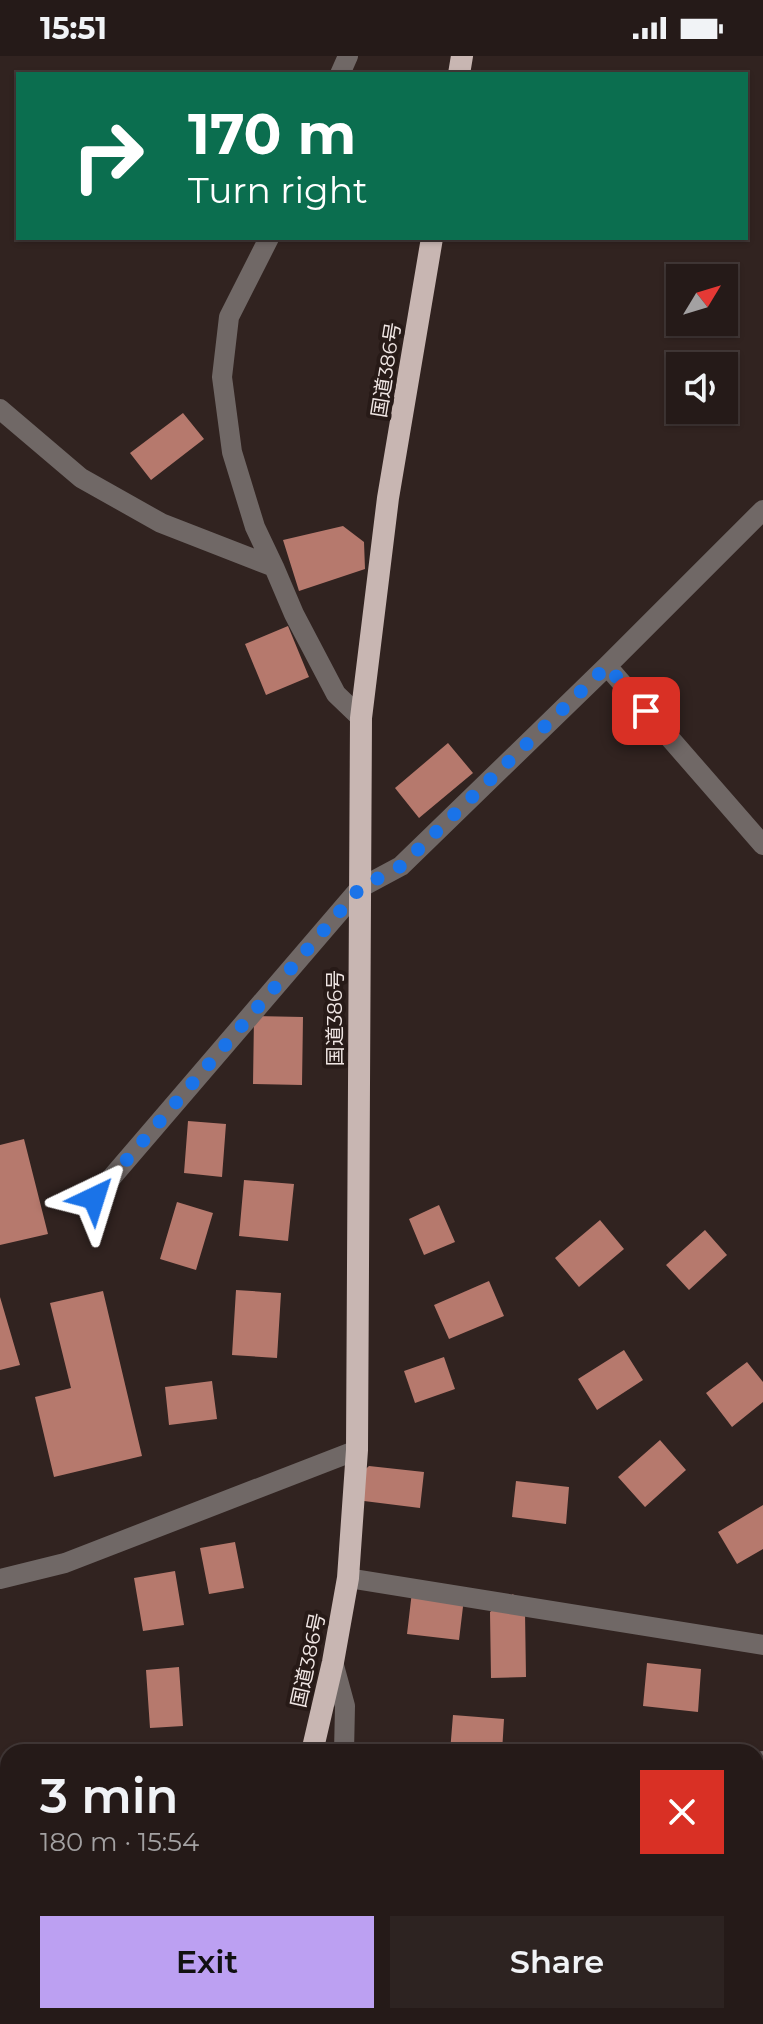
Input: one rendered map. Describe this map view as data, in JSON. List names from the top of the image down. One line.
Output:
{"streets":{"highway":["国道386号"]},"north":"top right","page":{"status":"15:51","turn":["170 m","Turn right"],"heading":["3 min","180 m · 15:54"],"buttons":["Exit","Share"]}}
